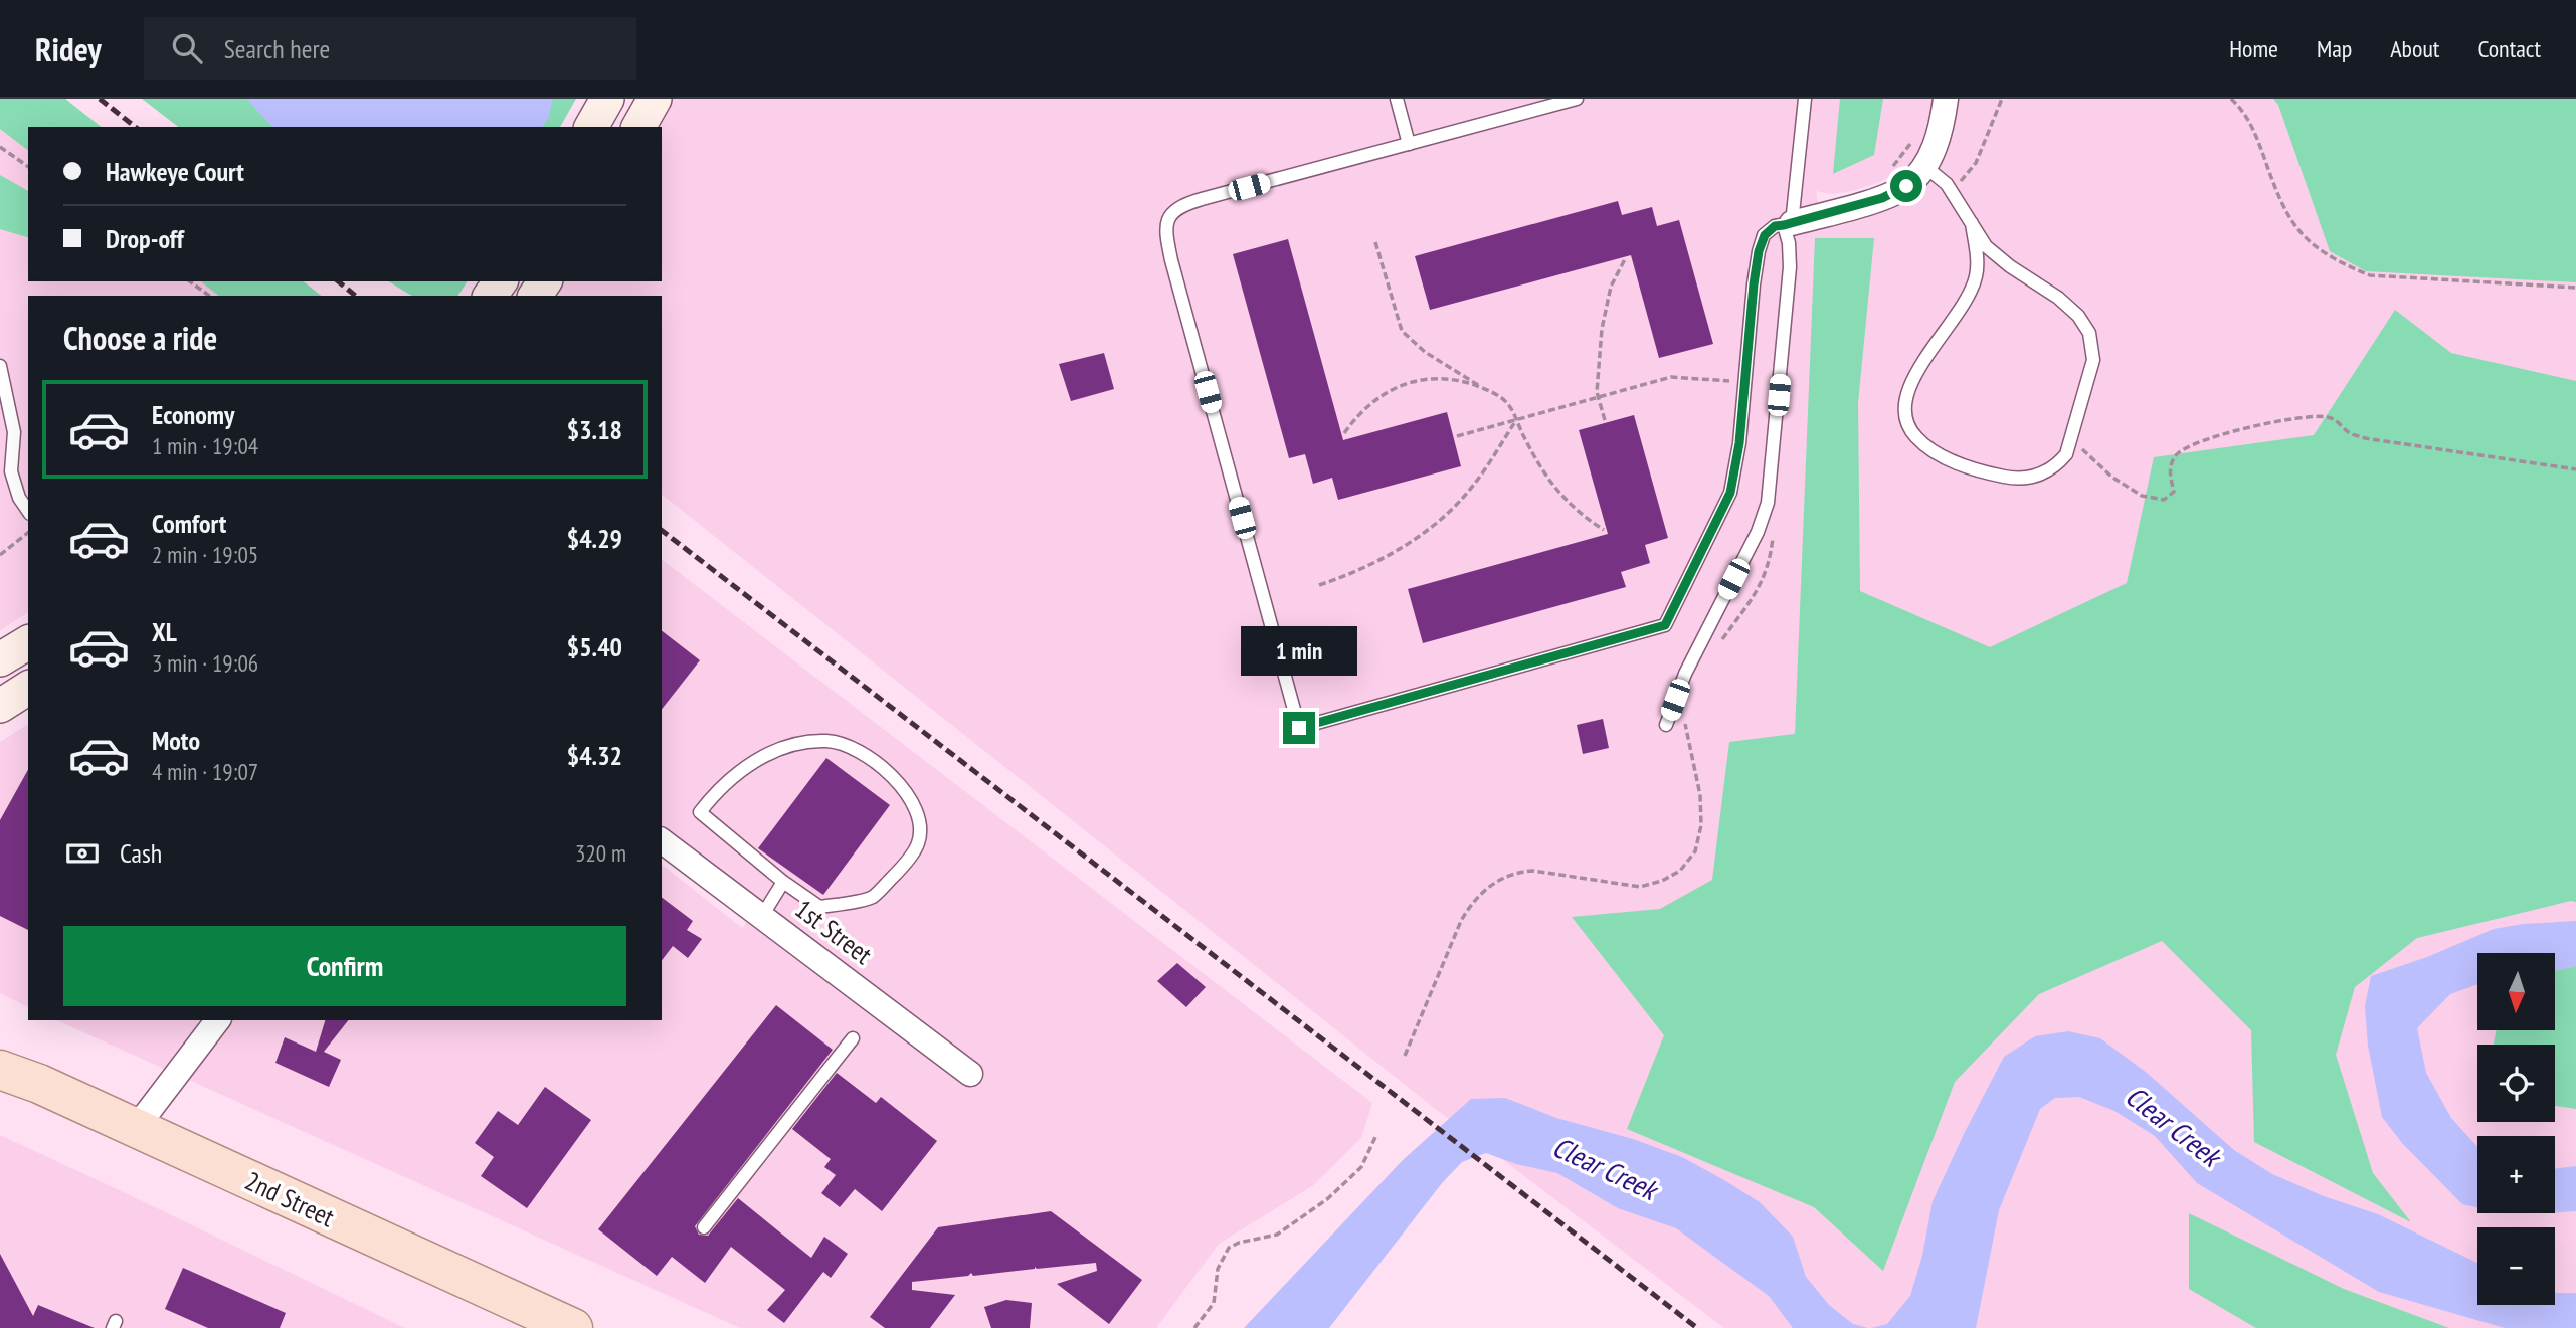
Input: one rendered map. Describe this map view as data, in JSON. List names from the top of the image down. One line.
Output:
{"streets":{"main road":["2nd Street"],"street":["1st Street"]},"water":["Clear Creek"],"north":"bottom","page":{"header":"Ridey","search":"Search here","nav":["Home","Map","About","Contact"],"banner":["Hawkeye Court","Drop-off"],"heading":"Choose a ride","list":[{"name":"Economy","note":"1 min · 19:04","value":"$3.18"},{"name":"Comfort","note":"2 min · 19:05","value":"$4.29"},{"name":"XL","note":"3 min · 19:06","value":"$5.40"},{"name":"Moto","note":"4 min · 19:07","value":"$4.32"}],"bubble":"1 min","pay":["Cash","320 m"],"buttons":"Confirm","map_buttons":["+","−"]}}
